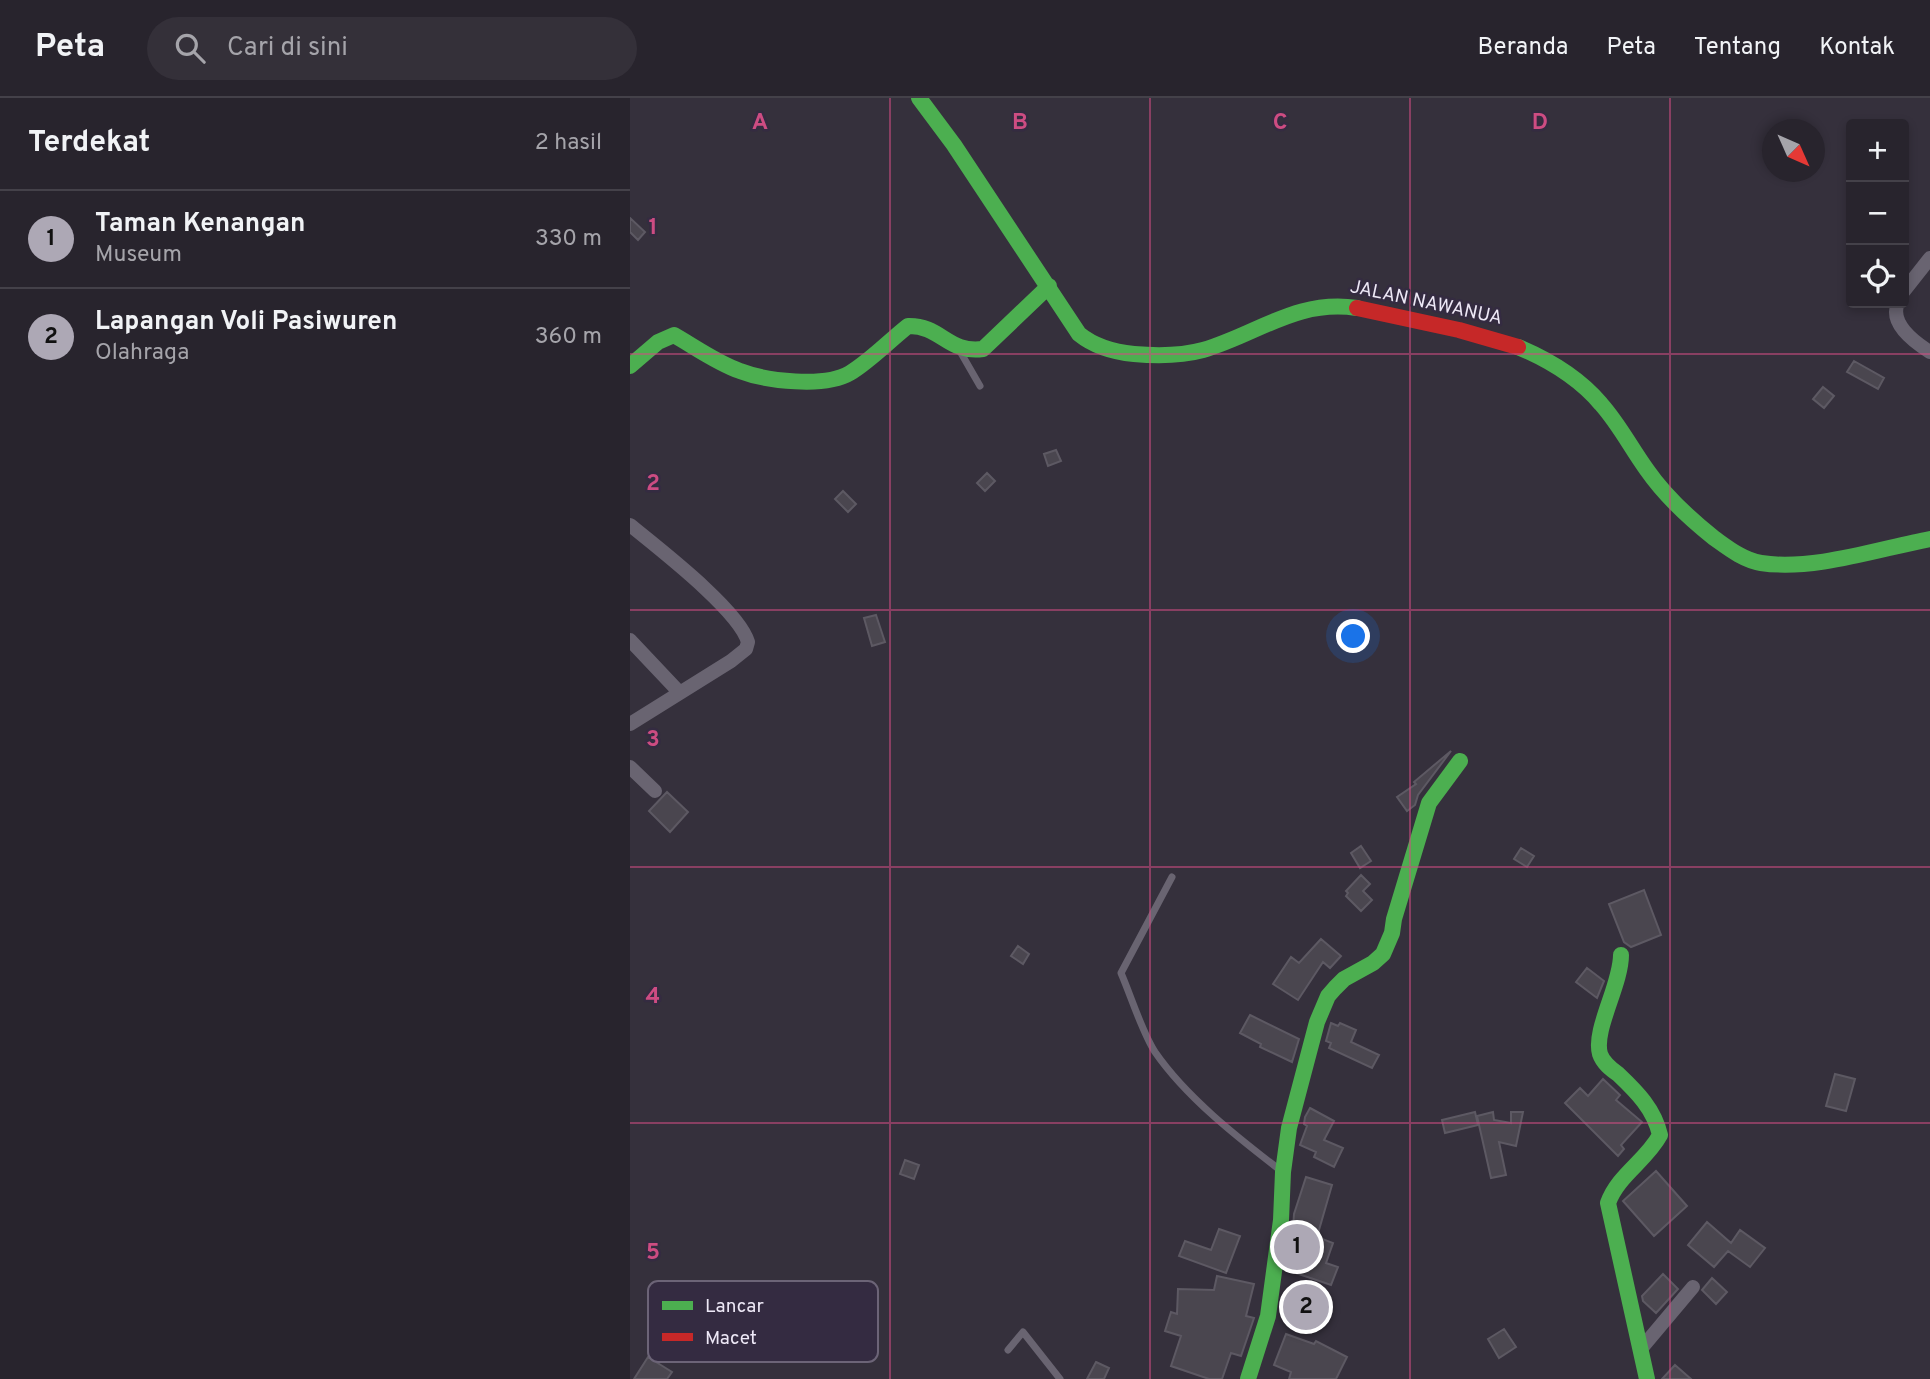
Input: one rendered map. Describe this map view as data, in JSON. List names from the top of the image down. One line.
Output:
{"streets":{"street":["JALAN NAWANUA"]},"legend":["Lancar","Macet"],"north":"bottom right","page":{"header":"Peta","search":"Cari di sini","nav":["Beranda","Peta","Tentang","Kontak"],"heading":["Terdekat","2 hasil"],"map_buttons":["+","−"],"list":[{"mark":"1","name":"Taman Kenangan","note":"Museum","value":"330 m"},{"mark":"2","name":"Lapangan Voli Pasiwuren","note":"Olahraga","value":"360 m"}],"pins":["1","2"]},"grid":{"columns":["A","B","C","D"],"rows":["1","2","3","4","5"]}}
